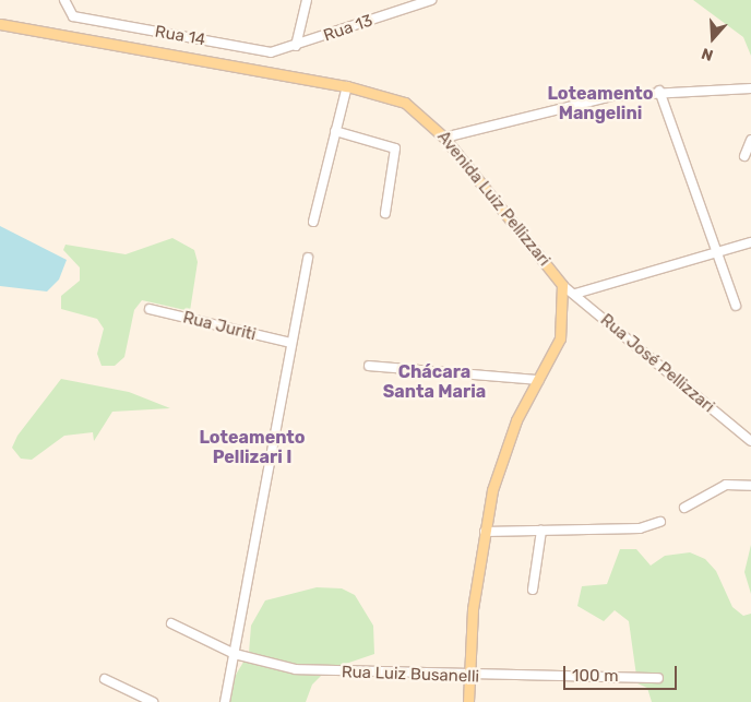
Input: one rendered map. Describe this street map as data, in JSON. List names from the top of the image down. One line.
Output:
{"streets":{"main road":["Avenida Luiz Pellizzari"],"street":["Rua 13","Rua 14","Rua Juriti","Rua José Pellizzari","Rua Luiz Busanelli"]},"crossings":[["Rua 13","Rua 14"],["Avenida Luiz Pellizzari","Rua José Pellizzari"]],"districts":["Loteamento Mangelini","Chácara Santa Maria","Loteamento Pellizari I"],"scale_bar":"100 m","north":"bottom"}
